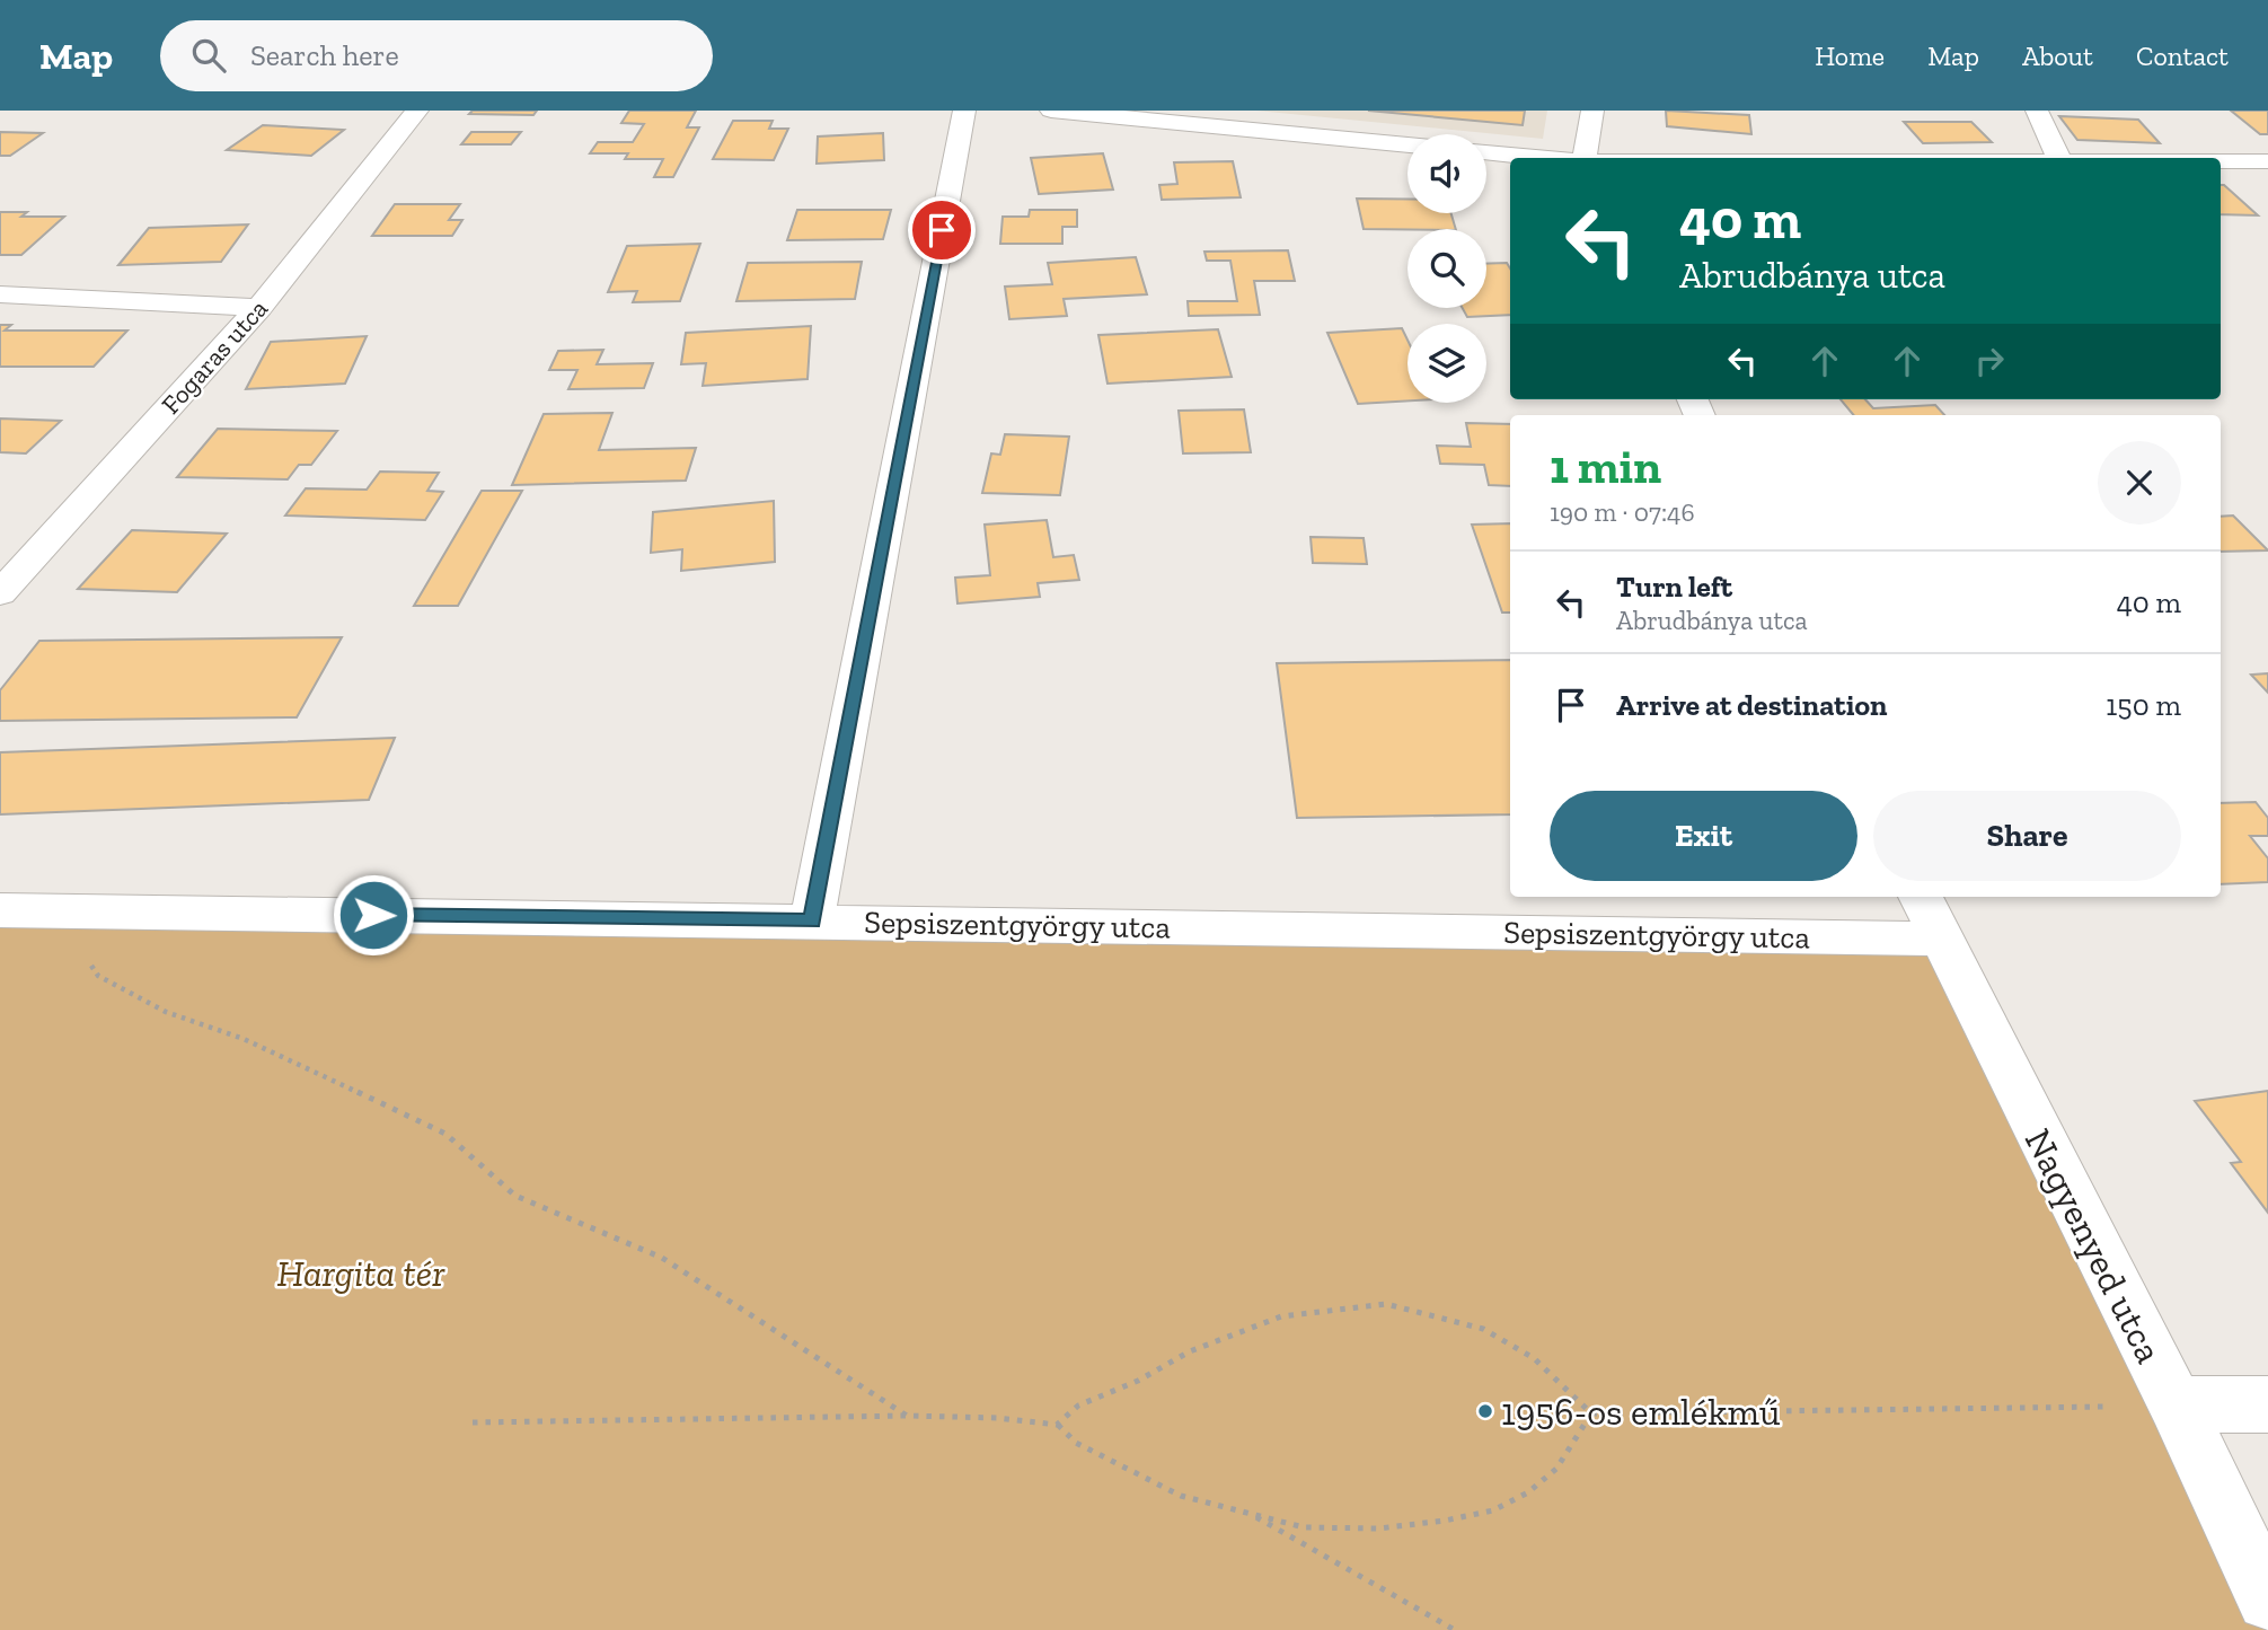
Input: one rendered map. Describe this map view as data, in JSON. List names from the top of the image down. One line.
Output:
{"streets":{"street":["Fogaras utca","Sepsiszentgyörgy utca","Nagyenyed utca"]},"crossings":[["Sepsiszentgyörgy utca","Nagyenyed utca"]],"parks":["Hargita tér"],"places":["1956-os emlékmű"],"page":{"header":"Map","search":"Search here","nav":["Home","Map","About","Contact"],"turn":["40 m","Abrudbánya utca"],"heading":["1 min","190 m · 07:46"],"list":[{"name":"Turn left","note":"Abrudbánya utca","value":"40 m"},{"name":"Arrive at destination","value":"150 m"}],"buttons":["Exit","Share"]}}
